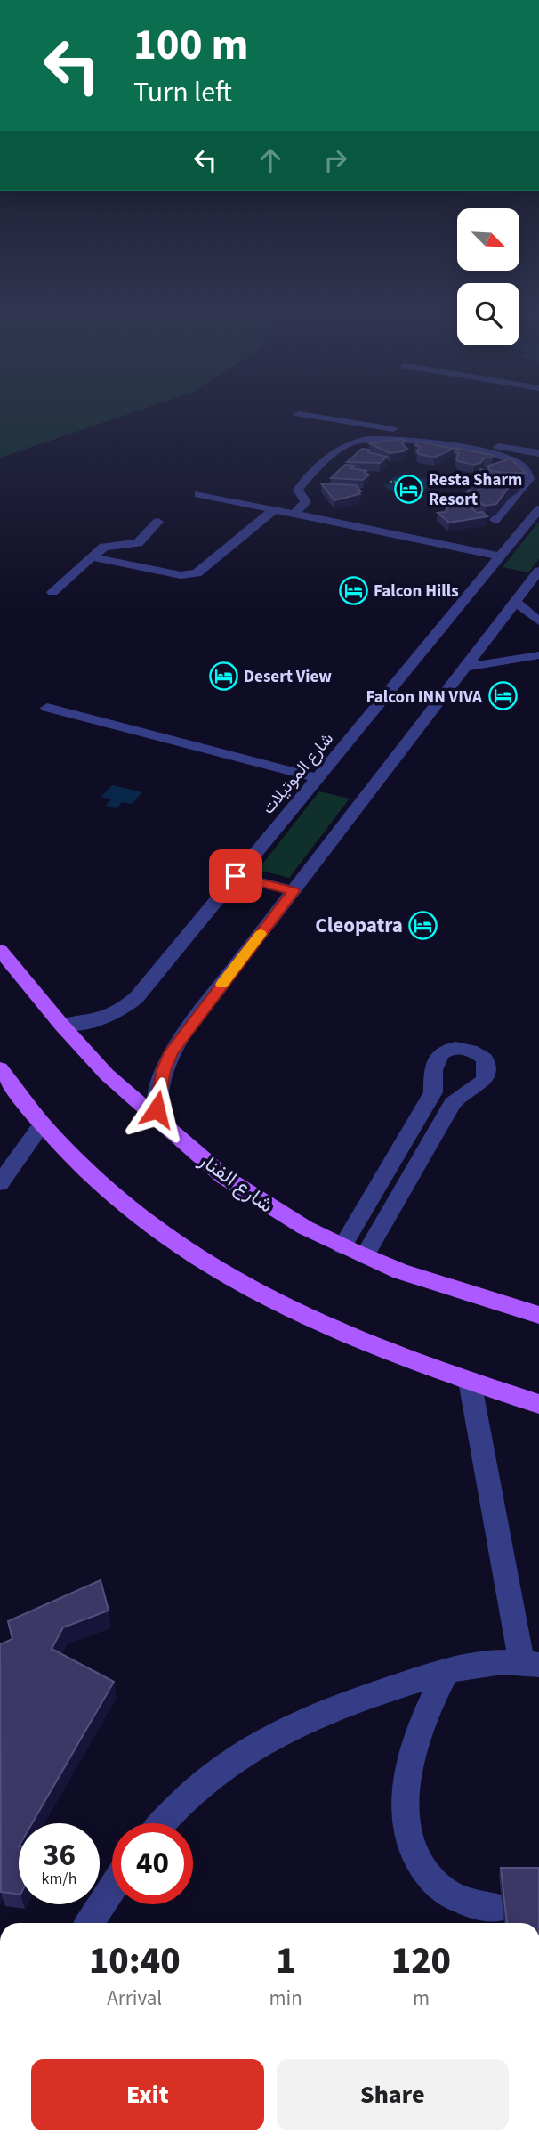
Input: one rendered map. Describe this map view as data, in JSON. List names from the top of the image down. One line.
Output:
{"streets":{"main road":["شارع الفنار"],"street":["شارع الموتيلات"]},"crossings":[["شارع الموتيلات","شارع الفنار"]],"places":{"hotel":["Resta Sharm Resort","Falcon Hills","Desert View","Falcon INN VIVA","Cleopatra"]},"north":"bottom right","page":{"turn":["100 m","Turn left"],"speed":"36 km/h","limit":"40","eta":["10:40","Arrival","1","min","120","m"],"buttons":["Exit","Share"]}}
